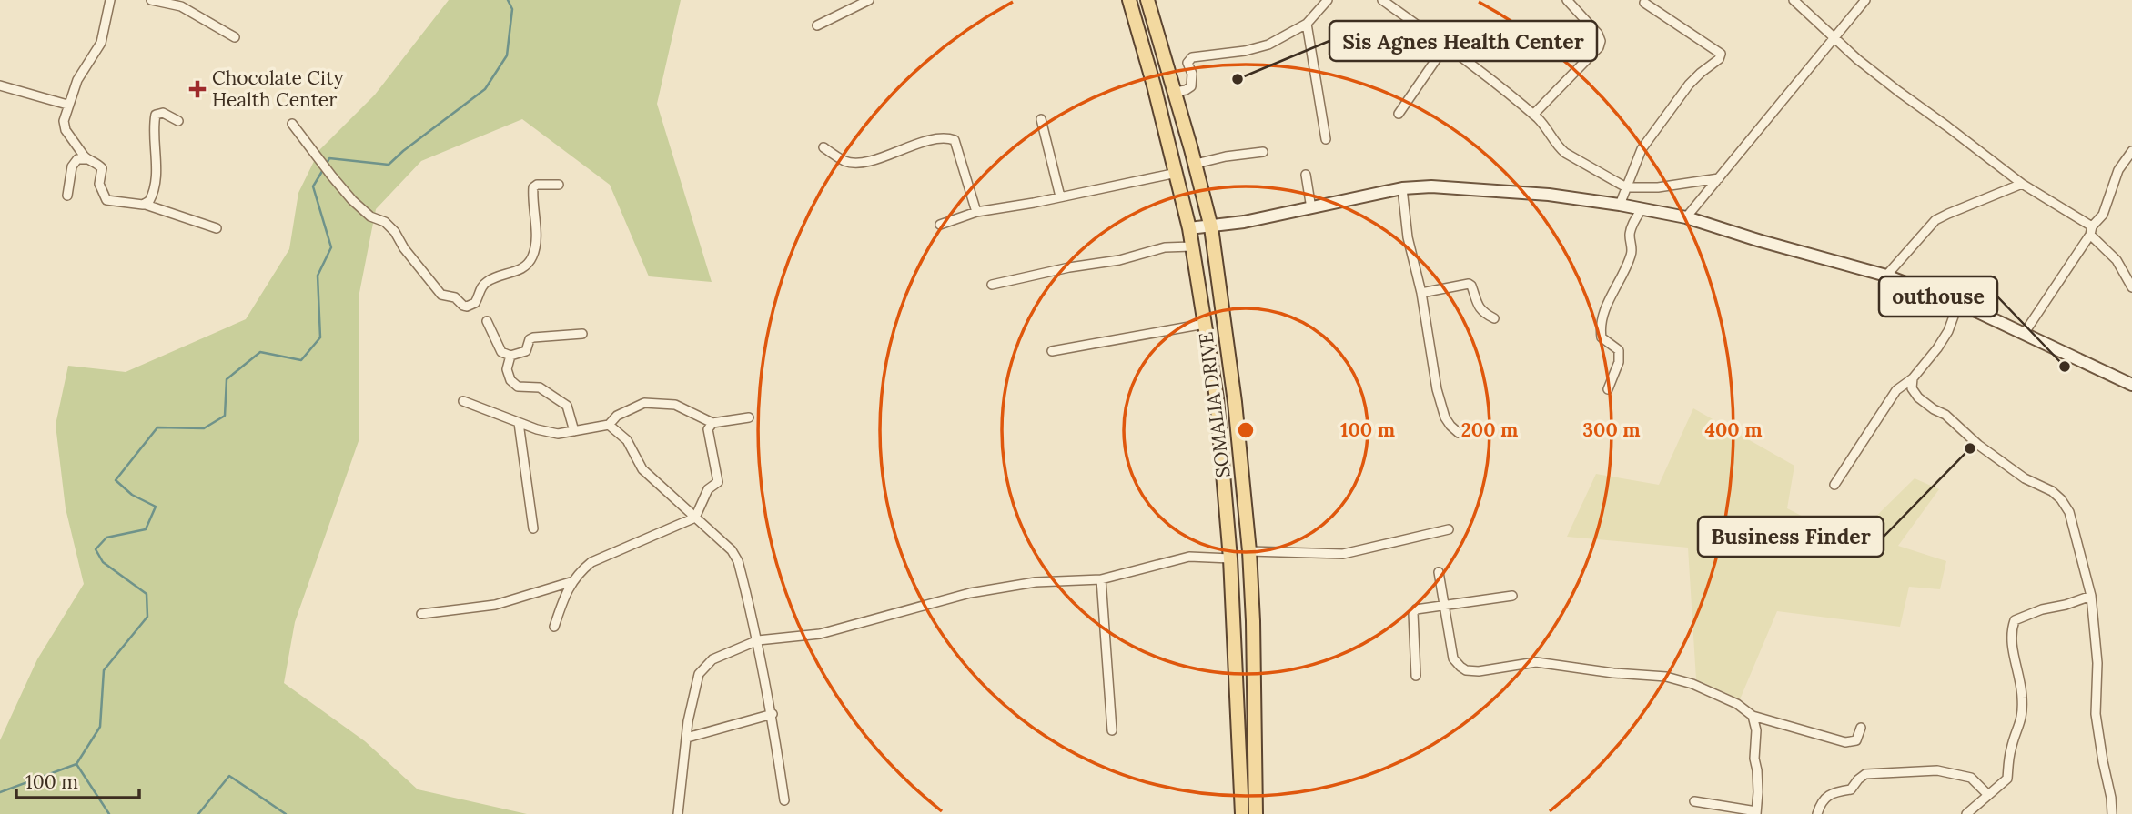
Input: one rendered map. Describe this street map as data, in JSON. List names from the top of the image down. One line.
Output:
{"streets":{"main road":["SOMALIA DRIVE"]},"places":{"other":["Sis Agnes Health Center","outhouse","Business Finder"],"health":["Chocolate City Health Center"]},"scale_bar":"100 m","rings":["100 m","200 m","300 m","400 m"]}
